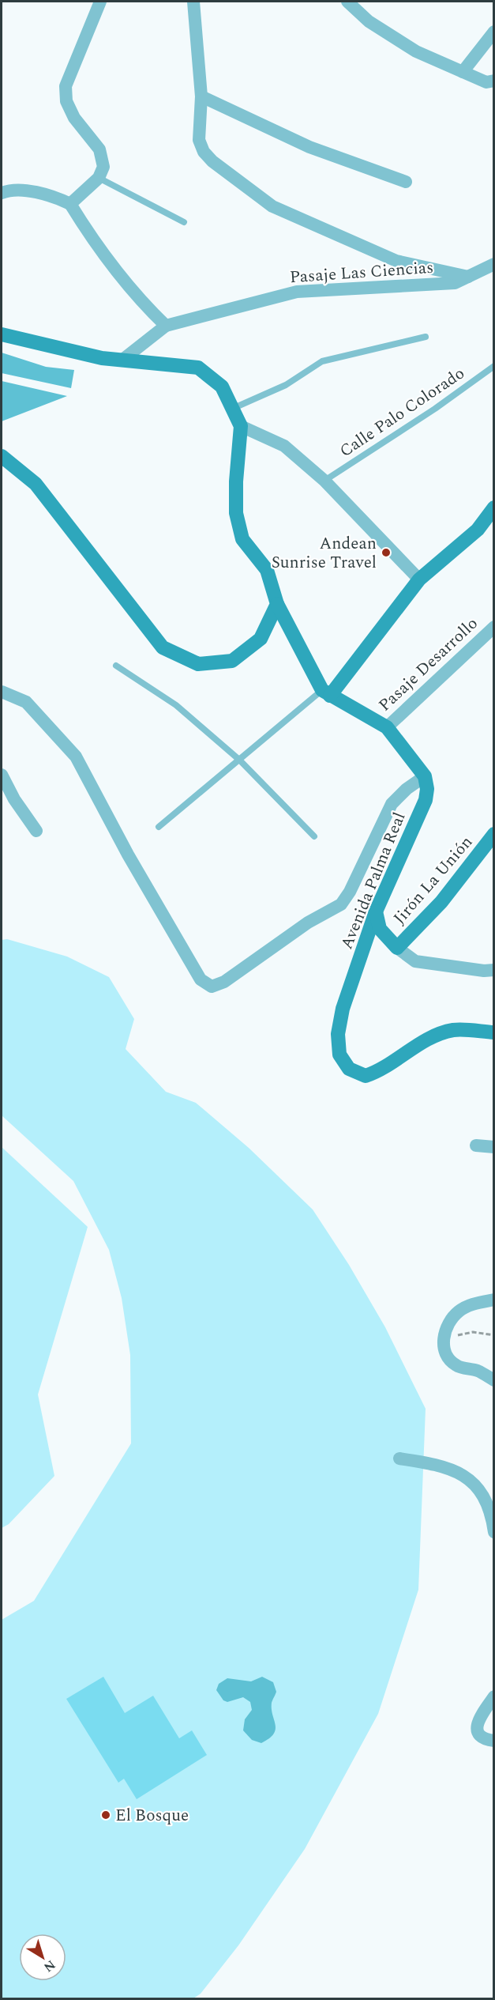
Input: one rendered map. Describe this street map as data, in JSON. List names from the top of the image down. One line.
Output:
{"streets":{"main road":["Jirón La Unión","Avenida Palma Real"],"street":["Pasaje Las Ciencias","Pasaje Desarrollo"],"lane":["Calle Palo Colorado"]},"places":["Andean Sunrise Travel","El Bosque"],"north":"bottom right"}
